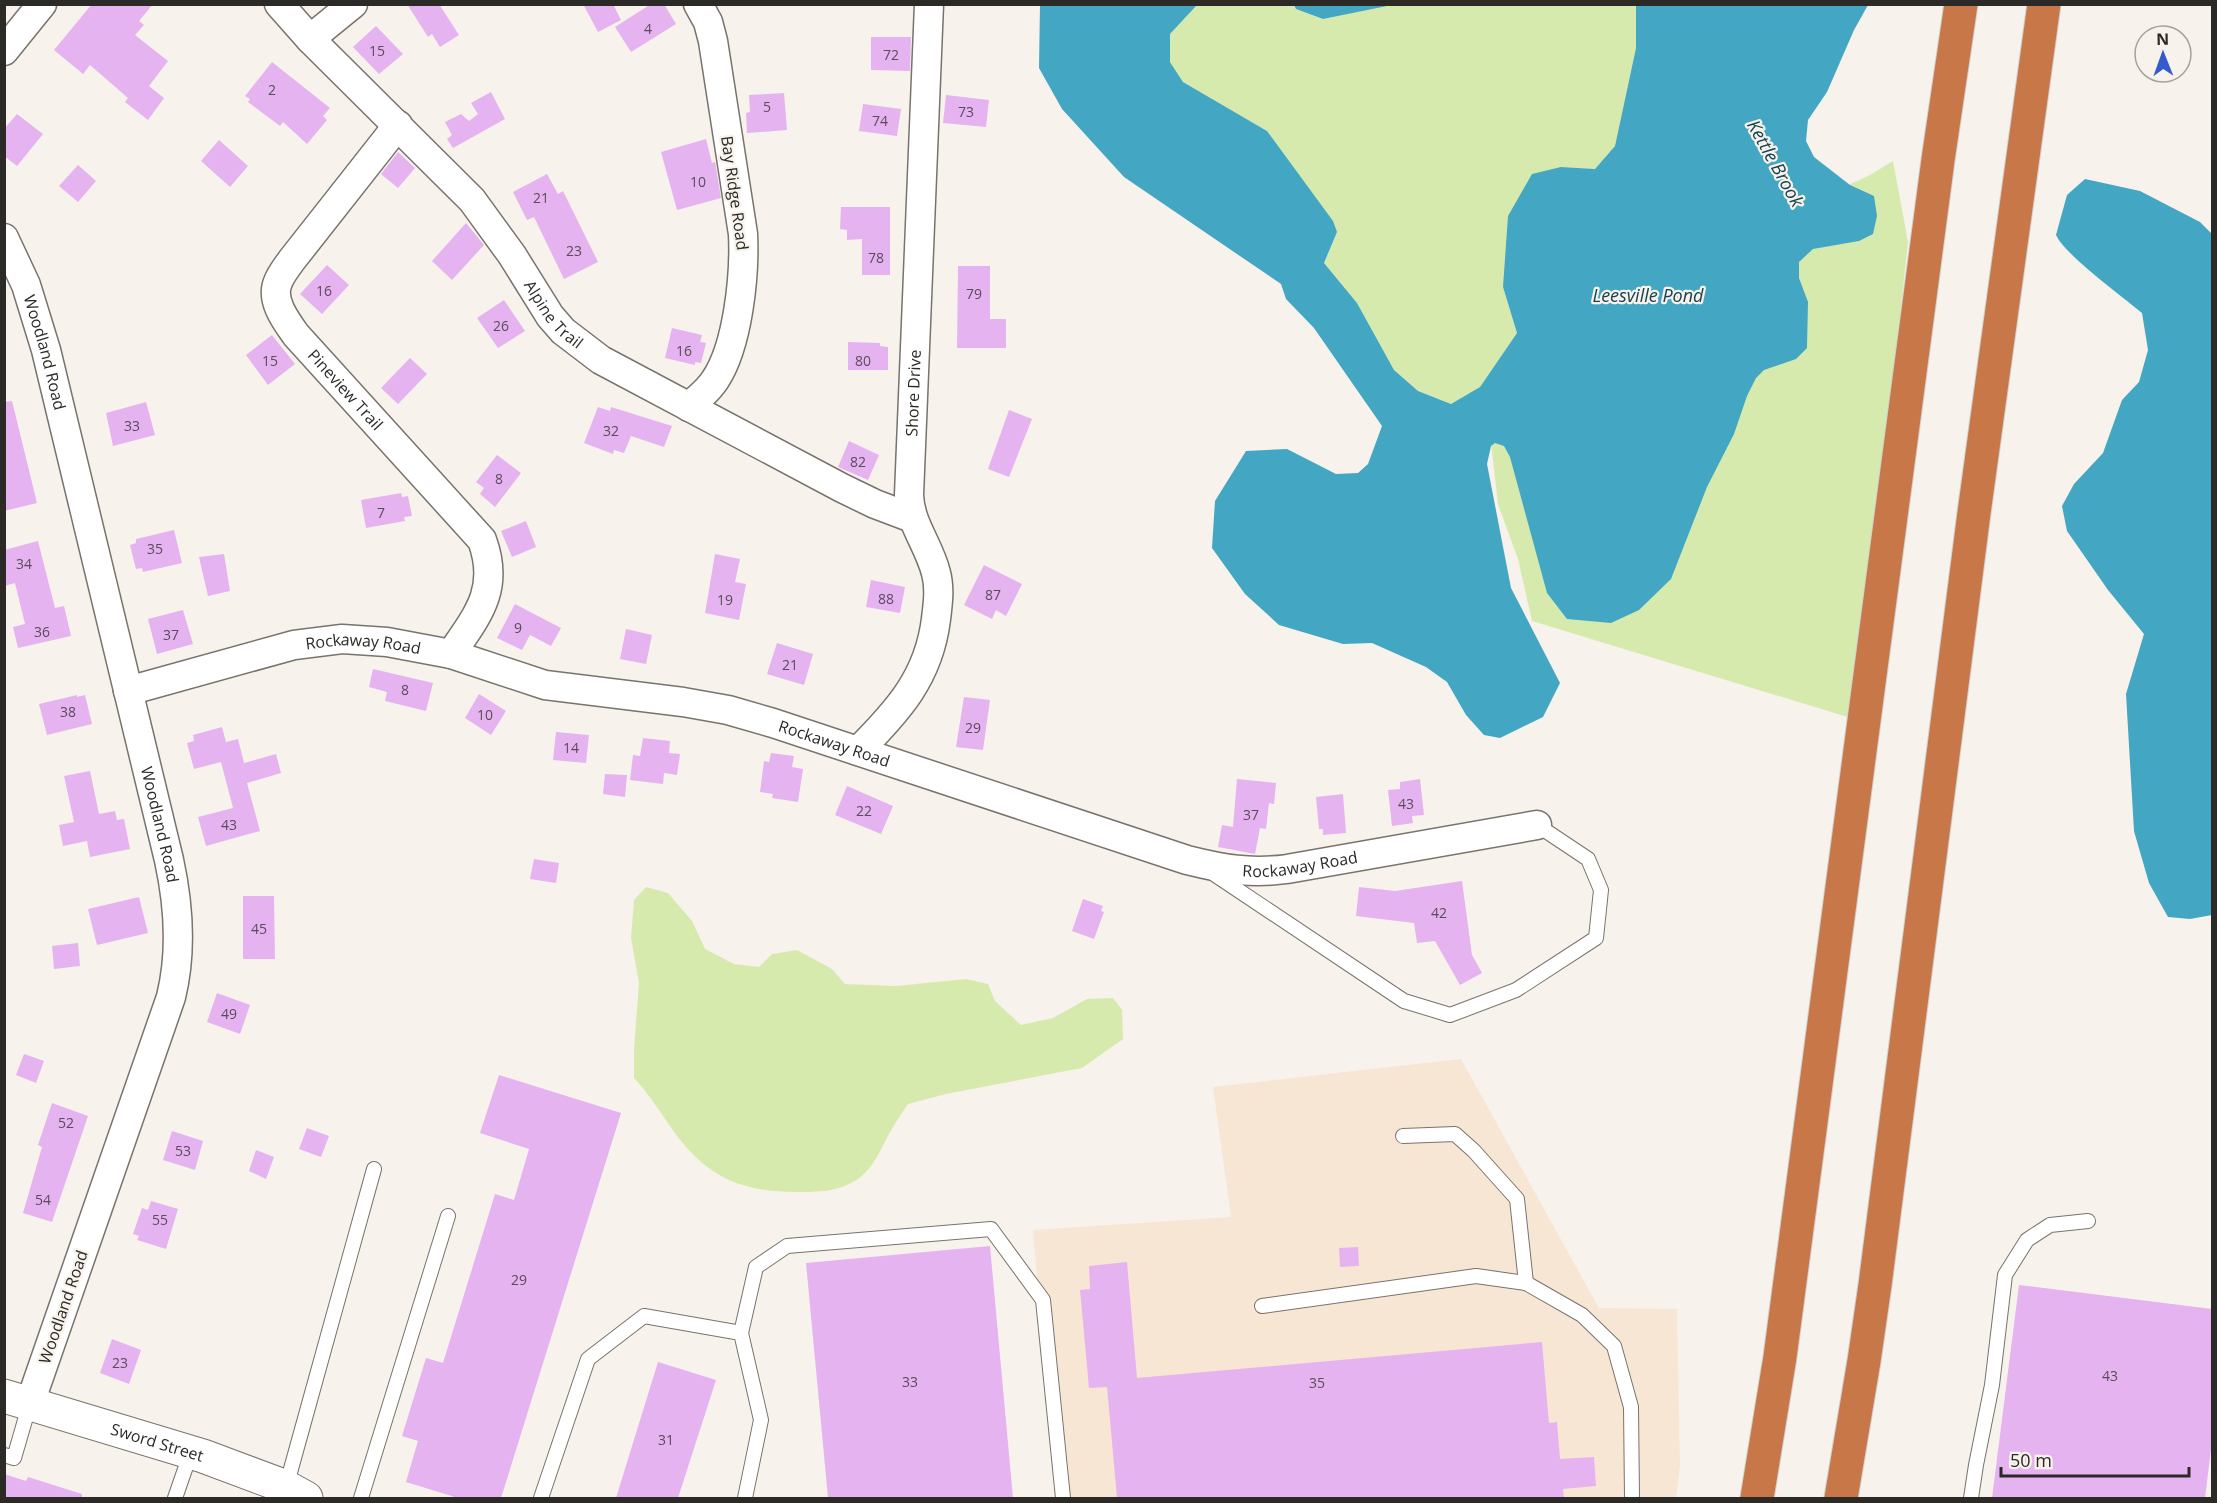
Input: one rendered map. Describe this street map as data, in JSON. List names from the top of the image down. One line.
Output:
{"streets":{"street":["Bay Ridge Road","Alpine Trail","Woodland Road","Pineview Trail","Shore Drive","Rockaway Road","Sword Street"]},"crossings":[["Bay Ridge Road","Alpine Trail"],["Alpine Trail","Pineview Trail"],["Alpine Trail","Shore Drive"],["Woodland Road","Rockaway Road"],["Woodland Road","Sword Street"],["Pineview Trail","Rockaway Road"],["Shore Drive","Rockaway Road"]],"water":["Kettle Brook","Leesville Pond"],"house_numbers":["4","15","72","2","5","73","74","10","21","23","78","16","79","26","16","15","80","33","32","82","8","7","35","34","87","88","19","9","36","37","21","8","38","10","29","14","43","22","37","43","42","45","49","52","53","54","55","29","23","43","33","35","31"],"scale_bar":"50 m","north":"top"}
